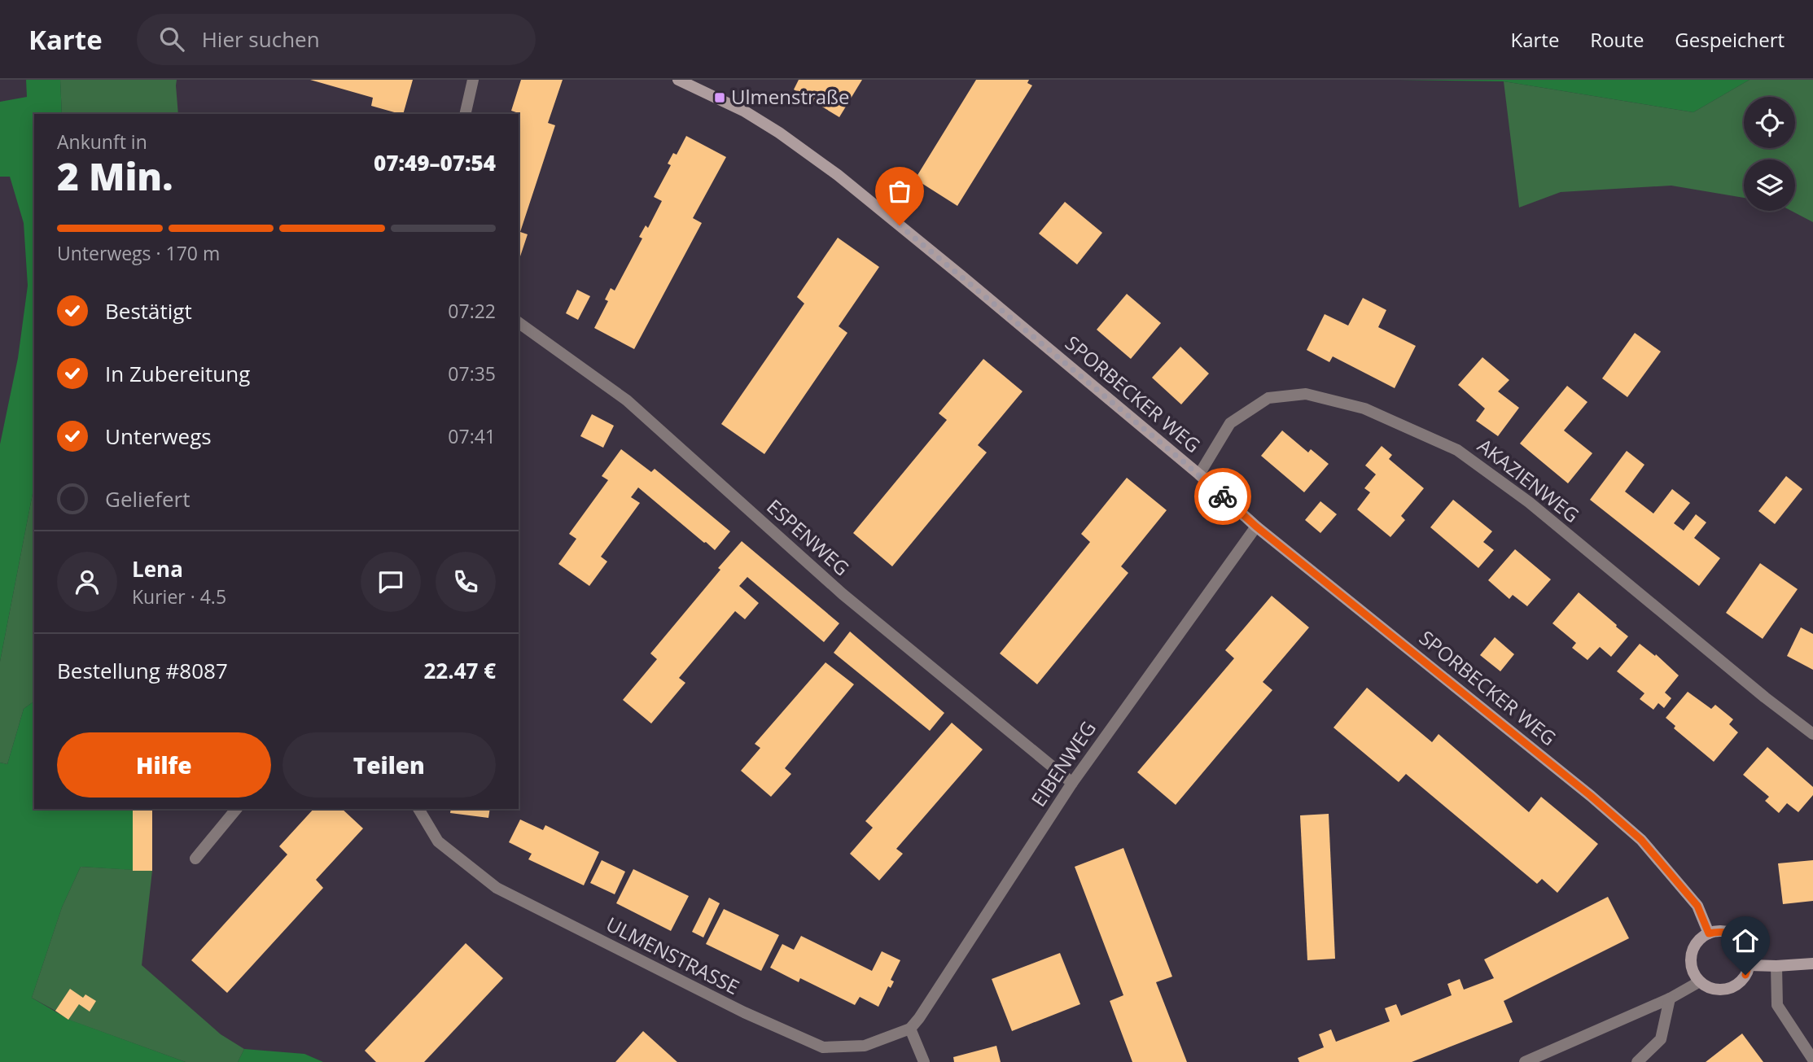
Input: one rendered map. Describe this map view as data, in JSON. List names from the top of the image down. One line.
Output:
{"streets":{"street":["SPORBECKER WEG","AKAZIENWEG","ESPENWEG","EIBENWEG","ULMENSTRASSE"]},"crossings":[["SPORBECKER WEG","AKAZIENWEG"],["SPORBECKER WEG","EIBENWEG"],["ESPENWEG","EIBENWEG"],["EIBENWEG","ULMENSTRASSE"]],"places":{"transit":["Ulmenstraße"]},"page":{"header":"Karte","search":"Hier suchen","nav":["Karte","Route","Gespeichert"],"heading":["2 Min.","Ankunft in","07:49–07:54"],"panel":["Lena","Kurier · 4.5","Bestellung #8087","22.47 €"],"bar":"Unterwegs · 170 m","list":[["Bestätigt","07:22"],["In Zubereitung","07:35"],["Unterwegs","07:41"],"Geliefert"],"buttons":["Hilfe","Teilen"]}}
